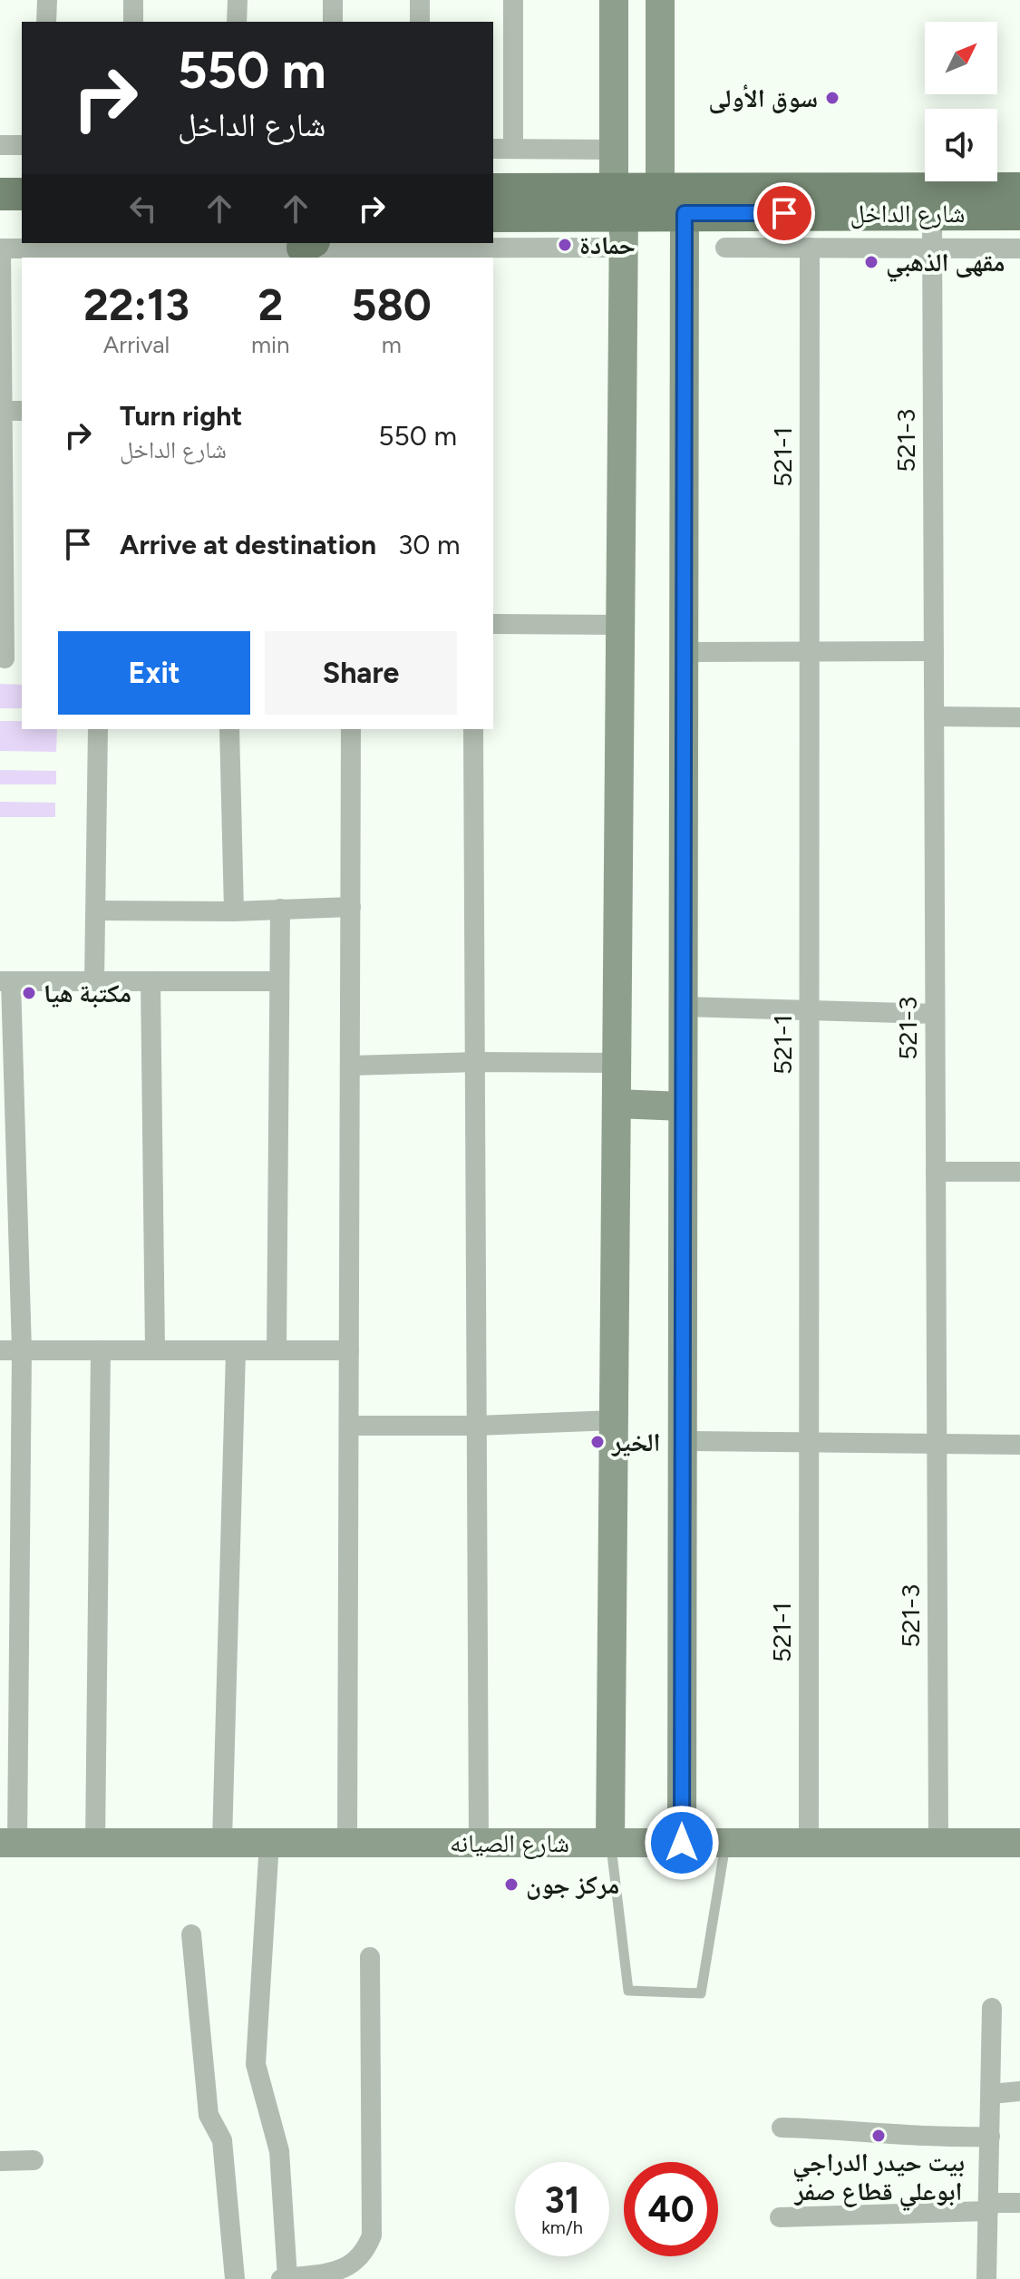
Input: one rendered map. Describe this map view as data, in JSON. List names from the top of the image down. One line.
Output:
{"streets":{"main road":["شارع الداخل"],"street":["521-3","521-1","شارع الصيانه"]},"crossings":[["شارع الداخل","521-3"],["521-3","شارع الصيانه"],["521-1","شارع الصيانه"]],"places":["سوق الأولى","حمادة","مقهى الذهبي","مكتبة هيا","الخير","مركز جون","بيت حيدر الدراجي ابوعلي قطاع صفر"],"north":"top right","page":{"turn":["550 m","شارع الداخل"],"eta":["22:13","Arrival","2","min","580","m"],"list":[{"name":"Turn right","note":"شارع الداخل","value":"550 m"},{"name":"Arrive at destination","value":"30 m"}],"buttons":["Exit","Share"],"speed":"31 km/h","limit":"40"}}
